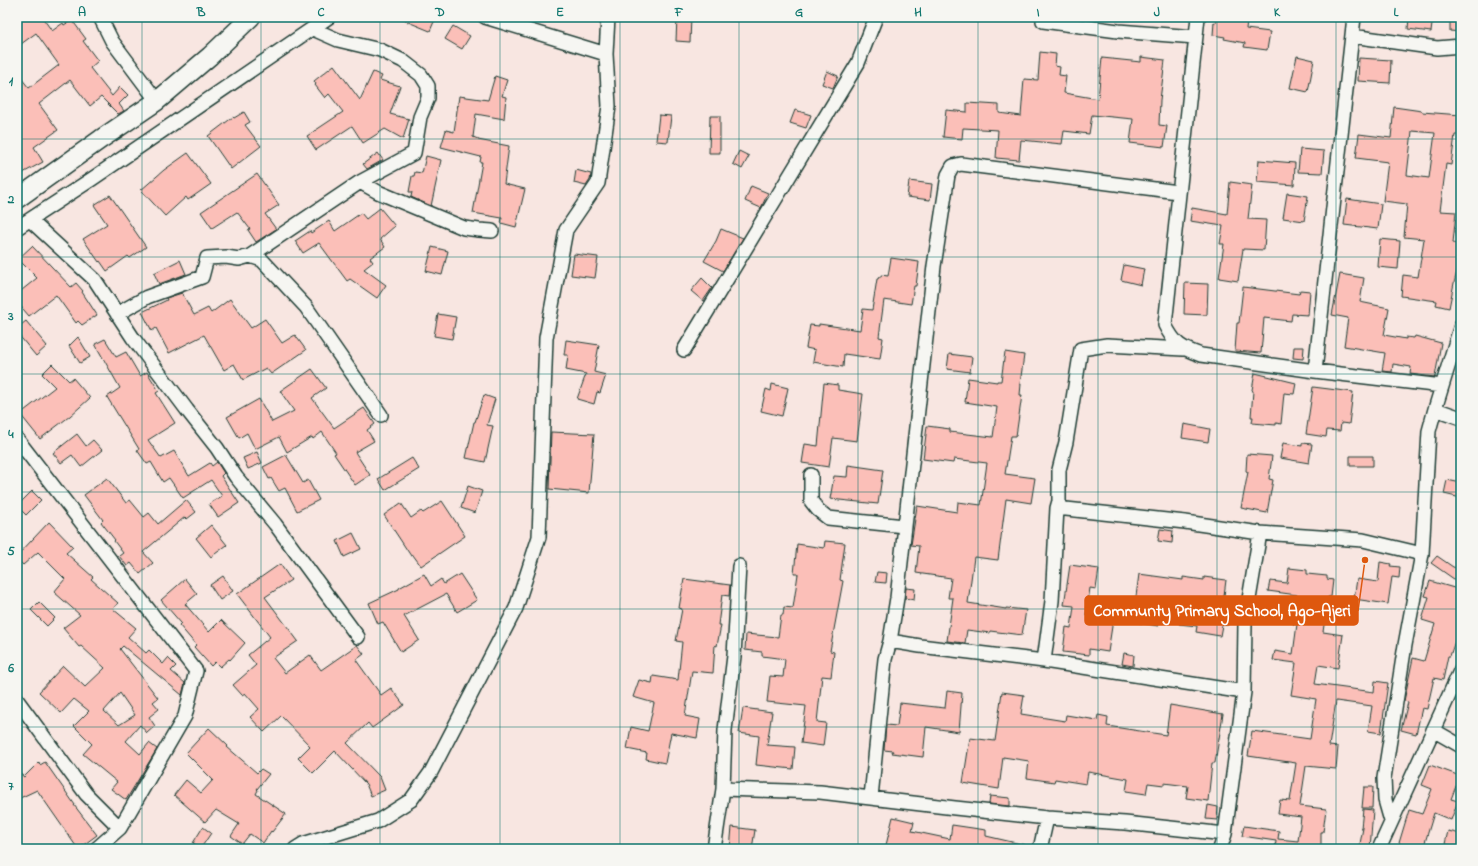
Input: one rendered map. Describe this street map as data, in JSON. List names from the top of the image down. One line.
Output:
{"places":["Communty Primary School, Ago-Ajeri"],"grid":{"columns":["A","B","C","D","E","F","G","H","I","J","K","L"],"rows":["1","2","3","4","5","6","7"]}}
